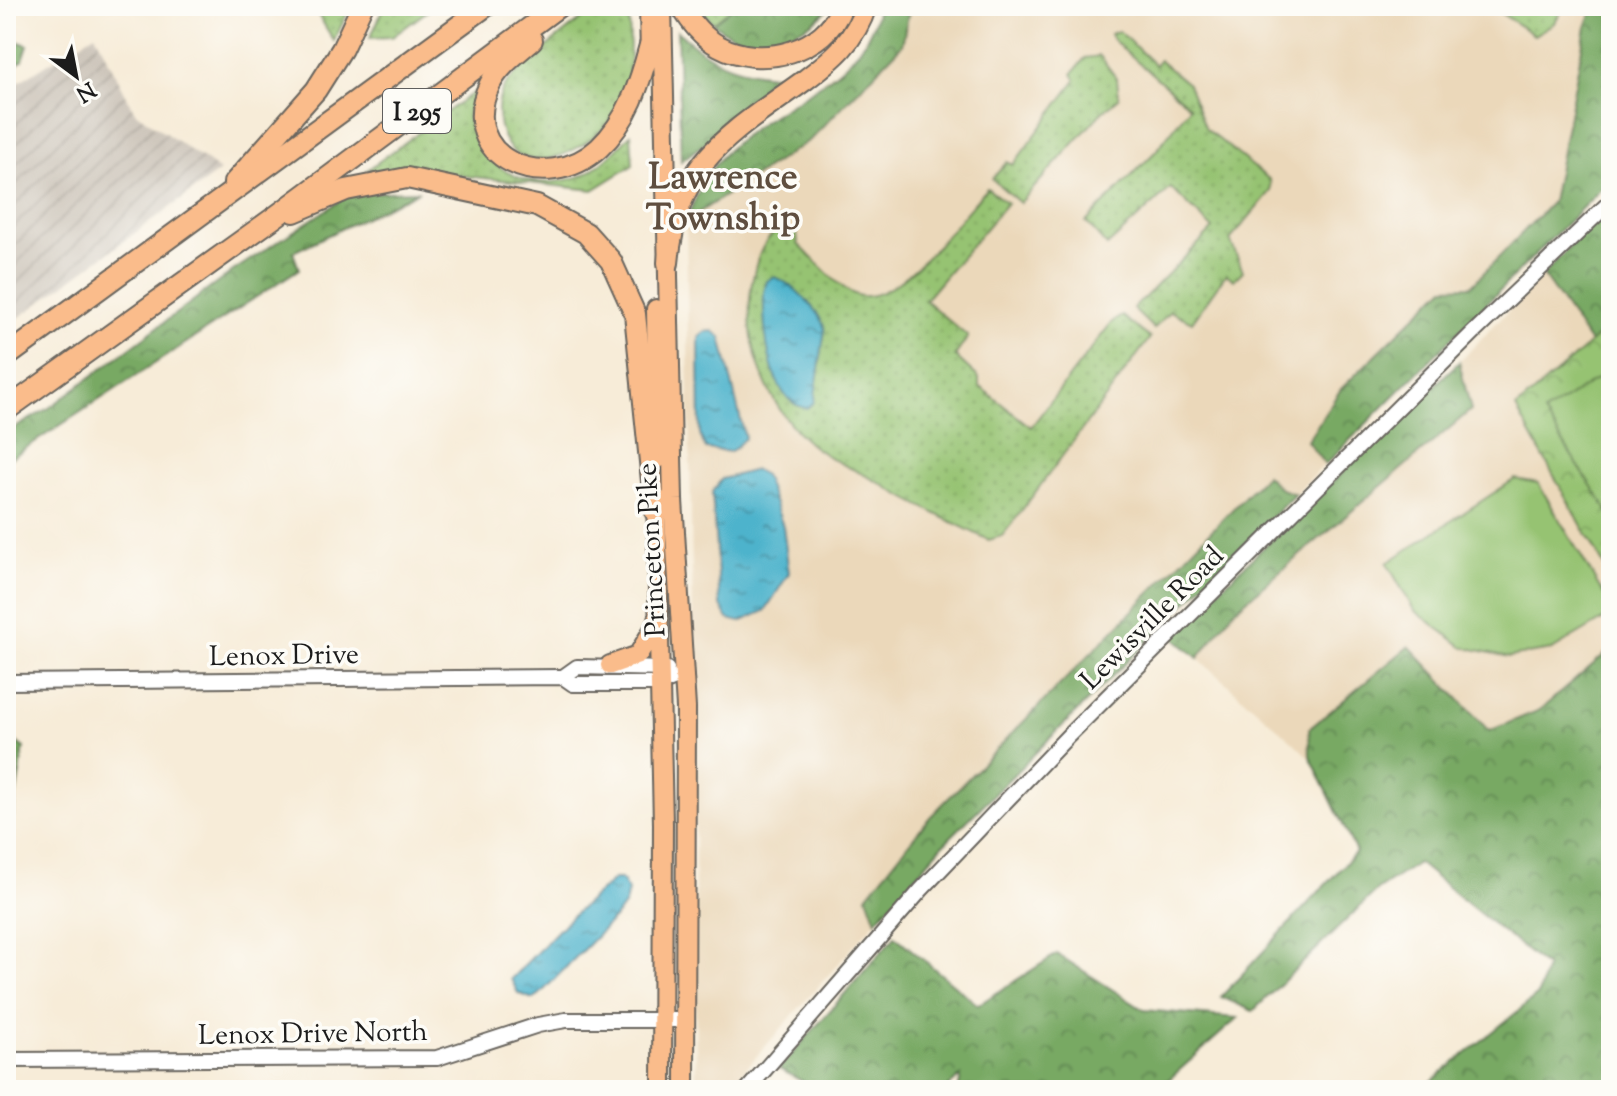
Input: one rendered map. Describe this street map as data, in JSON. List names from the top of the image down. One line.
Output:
{"streets":{"highway":["I 295"],"main road":["Princeton Pike"],"street":["Lewisville Road","Lenox Drive","Lenox Drive North"]},"crossings":[["Princeton Pike","Lenox Drive"],["Princeton Pike","Lenox Drive North"]],"districts":["Lawrence Township"],"north":"bottom right"}
